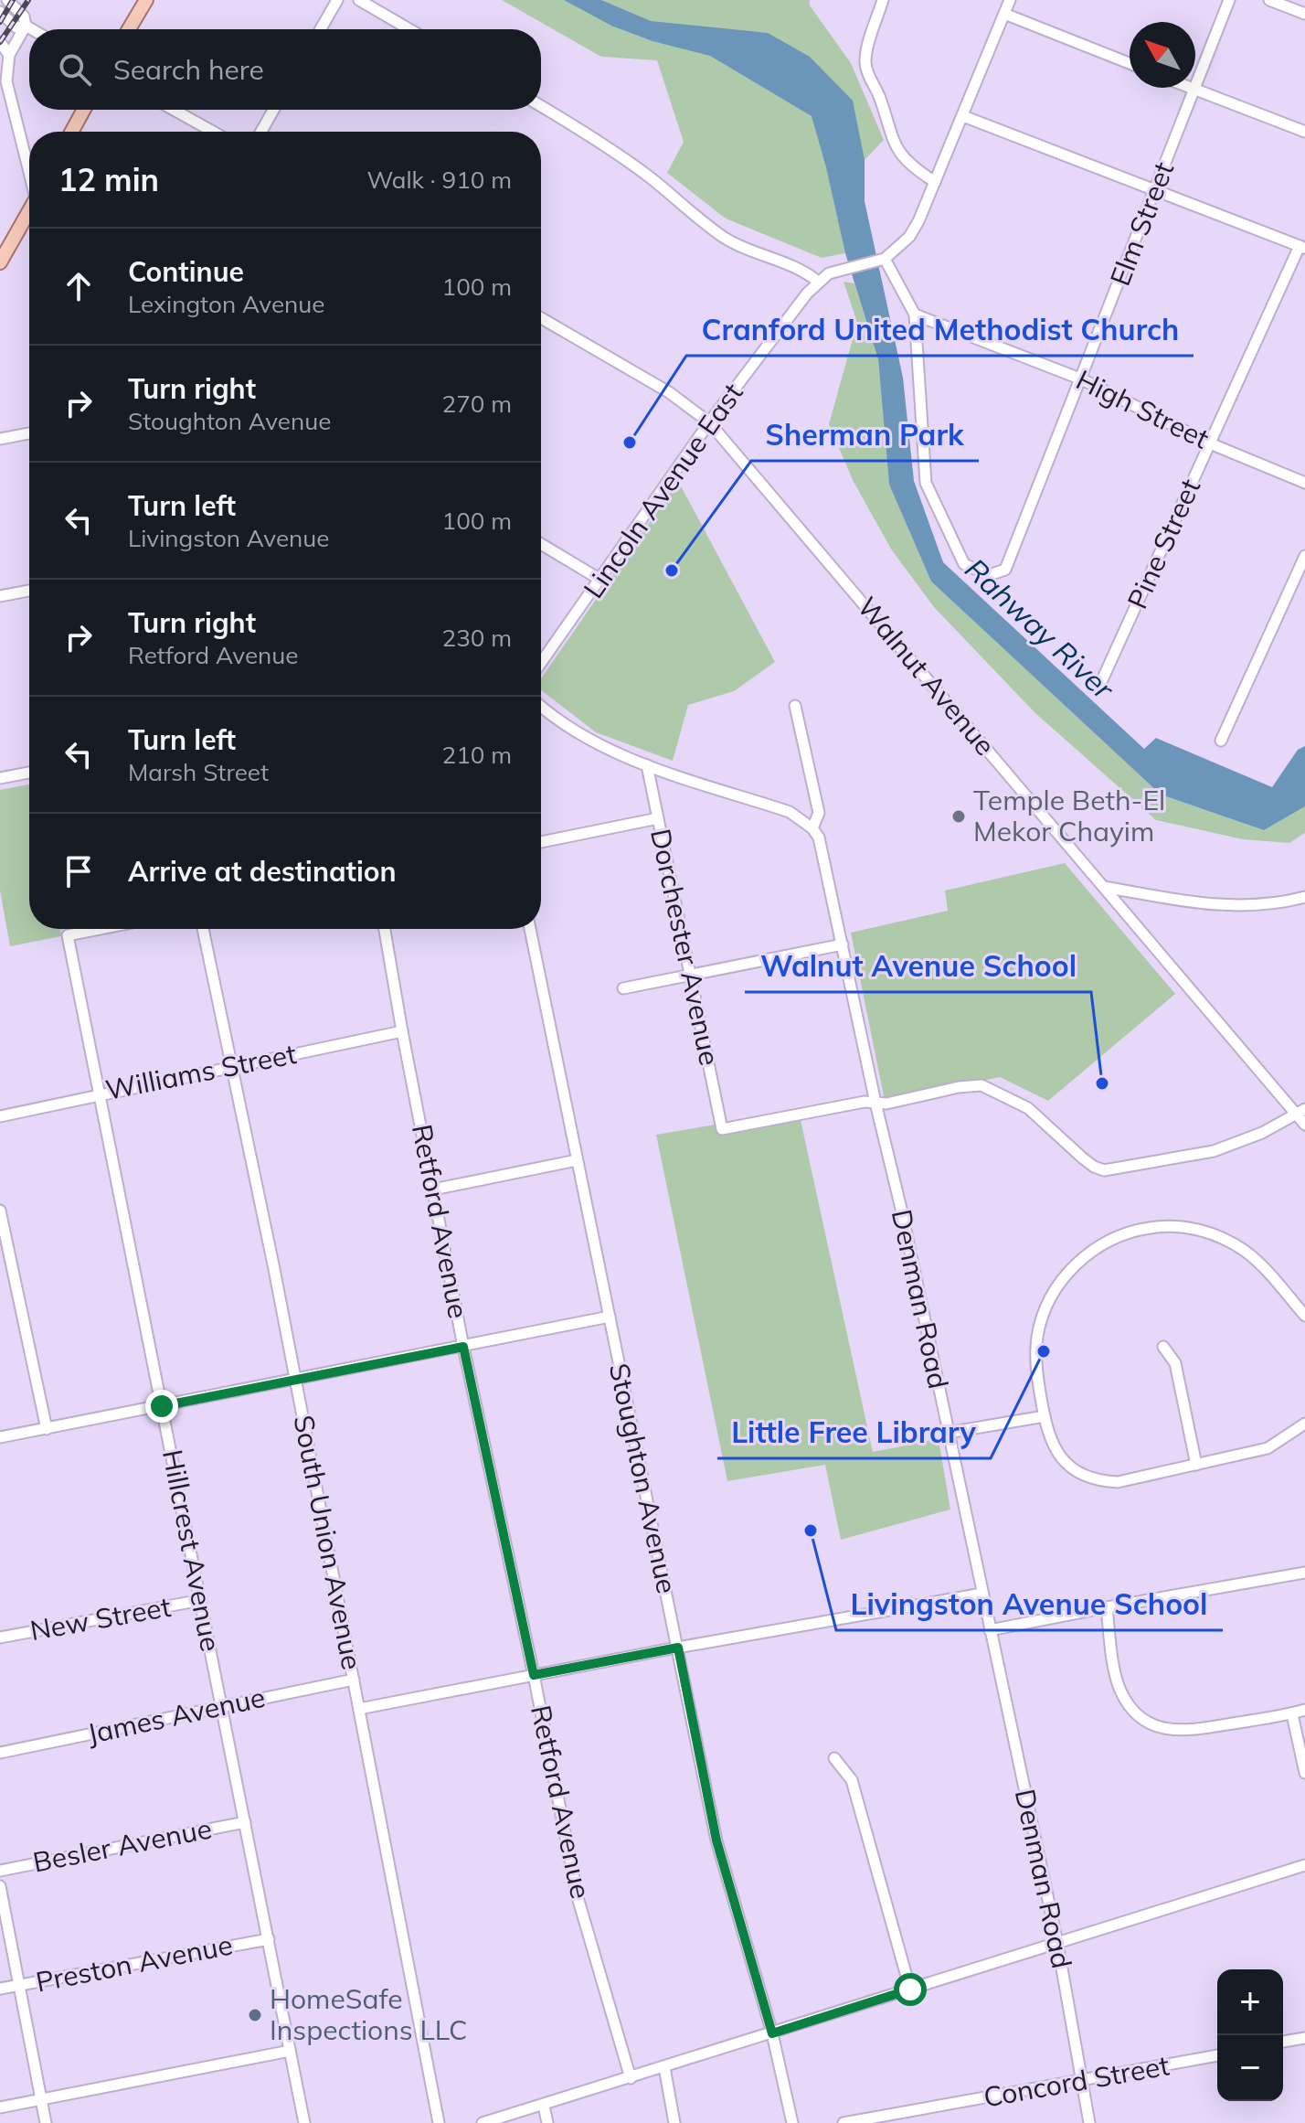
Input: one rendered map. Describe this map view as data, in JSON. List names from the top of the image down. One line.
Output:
{"streets":{"street":["Elm Street","High Street","Lincoln Avenue East","Pine Street","Walnut Avenue","Dorchester Avenue","Williams Street","Retford Avenue","Denman Road","Stoughton Avenue","South Union Avenue","Hillcrest Avenue","New Street","James Avenue","Besler Avenue","Preston Avenue","Concord Street"]},"crossings":[["Elm Street","High Street"],["High Street","Pine Street"],["Lincoln Avenue East","Walnut Avenue"],["Dorchester Avenue","Denman Road"],["Williams Street","Retford Avenue"],["Williams Street","South Union Avenue"],["Williams Street","Hillcrest Avenue"],["Denman Road","Concord Street"],["South Union Avenue","James Avenue"],["Hillcrest Avenue","New Street"],["Hillcrest Avenue","James Avenue"],["Hillcrest Avenue","Besler Avenue"],["Hillcrest Avenue","Preston Avenue"]],"water":["Rahway River"],"places":["Cranford United Methodist Church","Sherman Park","Temple Beth-El Mekor Chayim","Walnut Avenue School","Little Free Library","Livingston Avenue School","HomeSafe Inspections LLC"],"north":"top left","page":{"search":"Search here","heading":["12 min","Walk · 910 m"],"list":[["Continue","Lexington Avenue","100 m"],["Turn right","Stoughton Avenue","270 m"],["Turn left","Livingston Avenue","100 m"],["Turn right","Retford Avenue","230 m"],["Turn left","Marsh Street","210 m"],"Arrive at destination"],"map_buttons":["+","−"]}}
